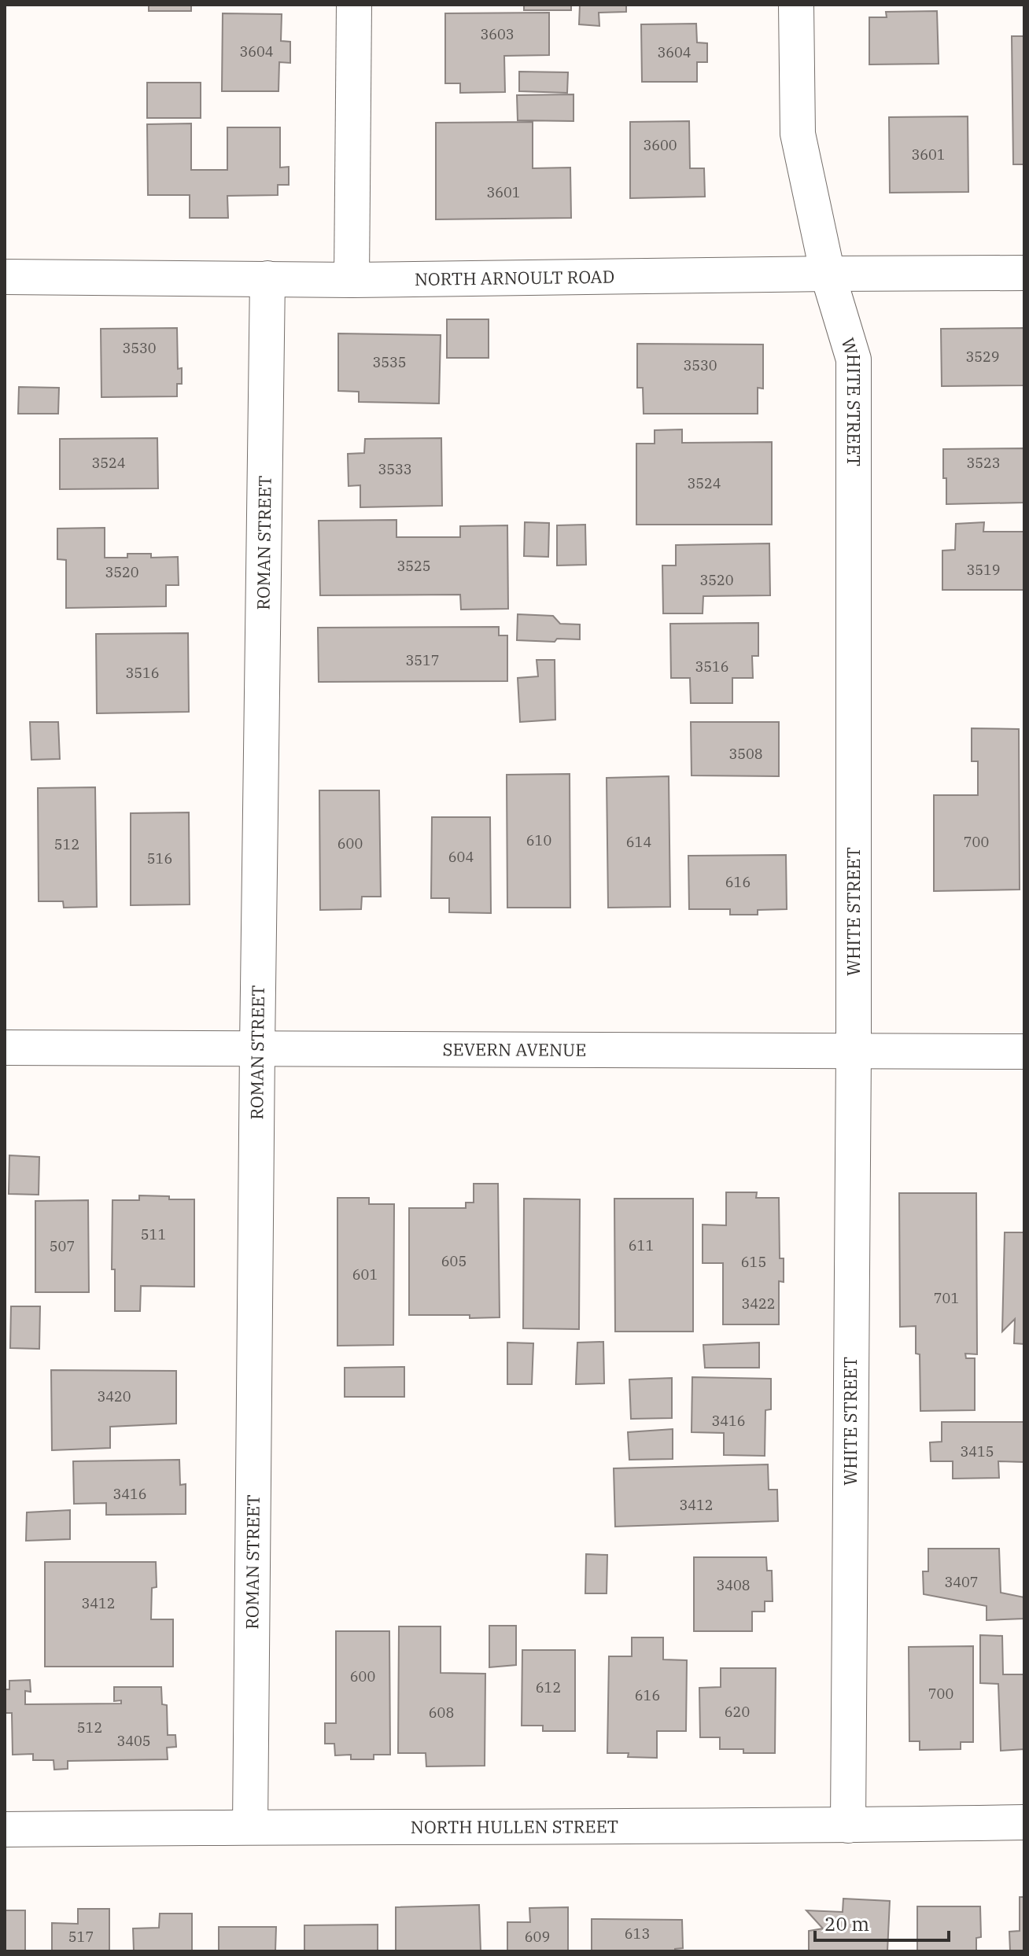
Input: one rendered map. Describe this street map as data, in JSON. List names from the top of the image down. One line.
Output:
{"streets":{"street":["NORTH ARNOULT ROAD","WHITE STREET","ROMAN STREET","SEVERN AVENUE","NORTH HULLEN STREET"]},"crossings":[["NORTH ARNOULT ROAD","WHITE STREET"],["NORTH ARNOULT ROAD","ROMAN STREET"],["WHITE STREET","SEVERN AVENUE"],["WHITE STREET","NORTH HULLEN STREET"],["ROMAN STREET","SEVERN AVENUE"],["ROMAN STREET","NORTH HULLEN STREET"]],"house_numbers":["3603","3604","3604","3600","3601","3601","3530","3529","3535","3530","3524","3523","3533","3524","3525","3519","3520","3520","3517","3516","3516","3508","610","614","700","600","512","604","516","616","511","611","507","605","615","601","701","3422","3420","3416","3415","3416","3412","3407","3408","3412","600","612","700","616","620","608","512","3405","613","517","609"],"scale_bar":"20 m"}
